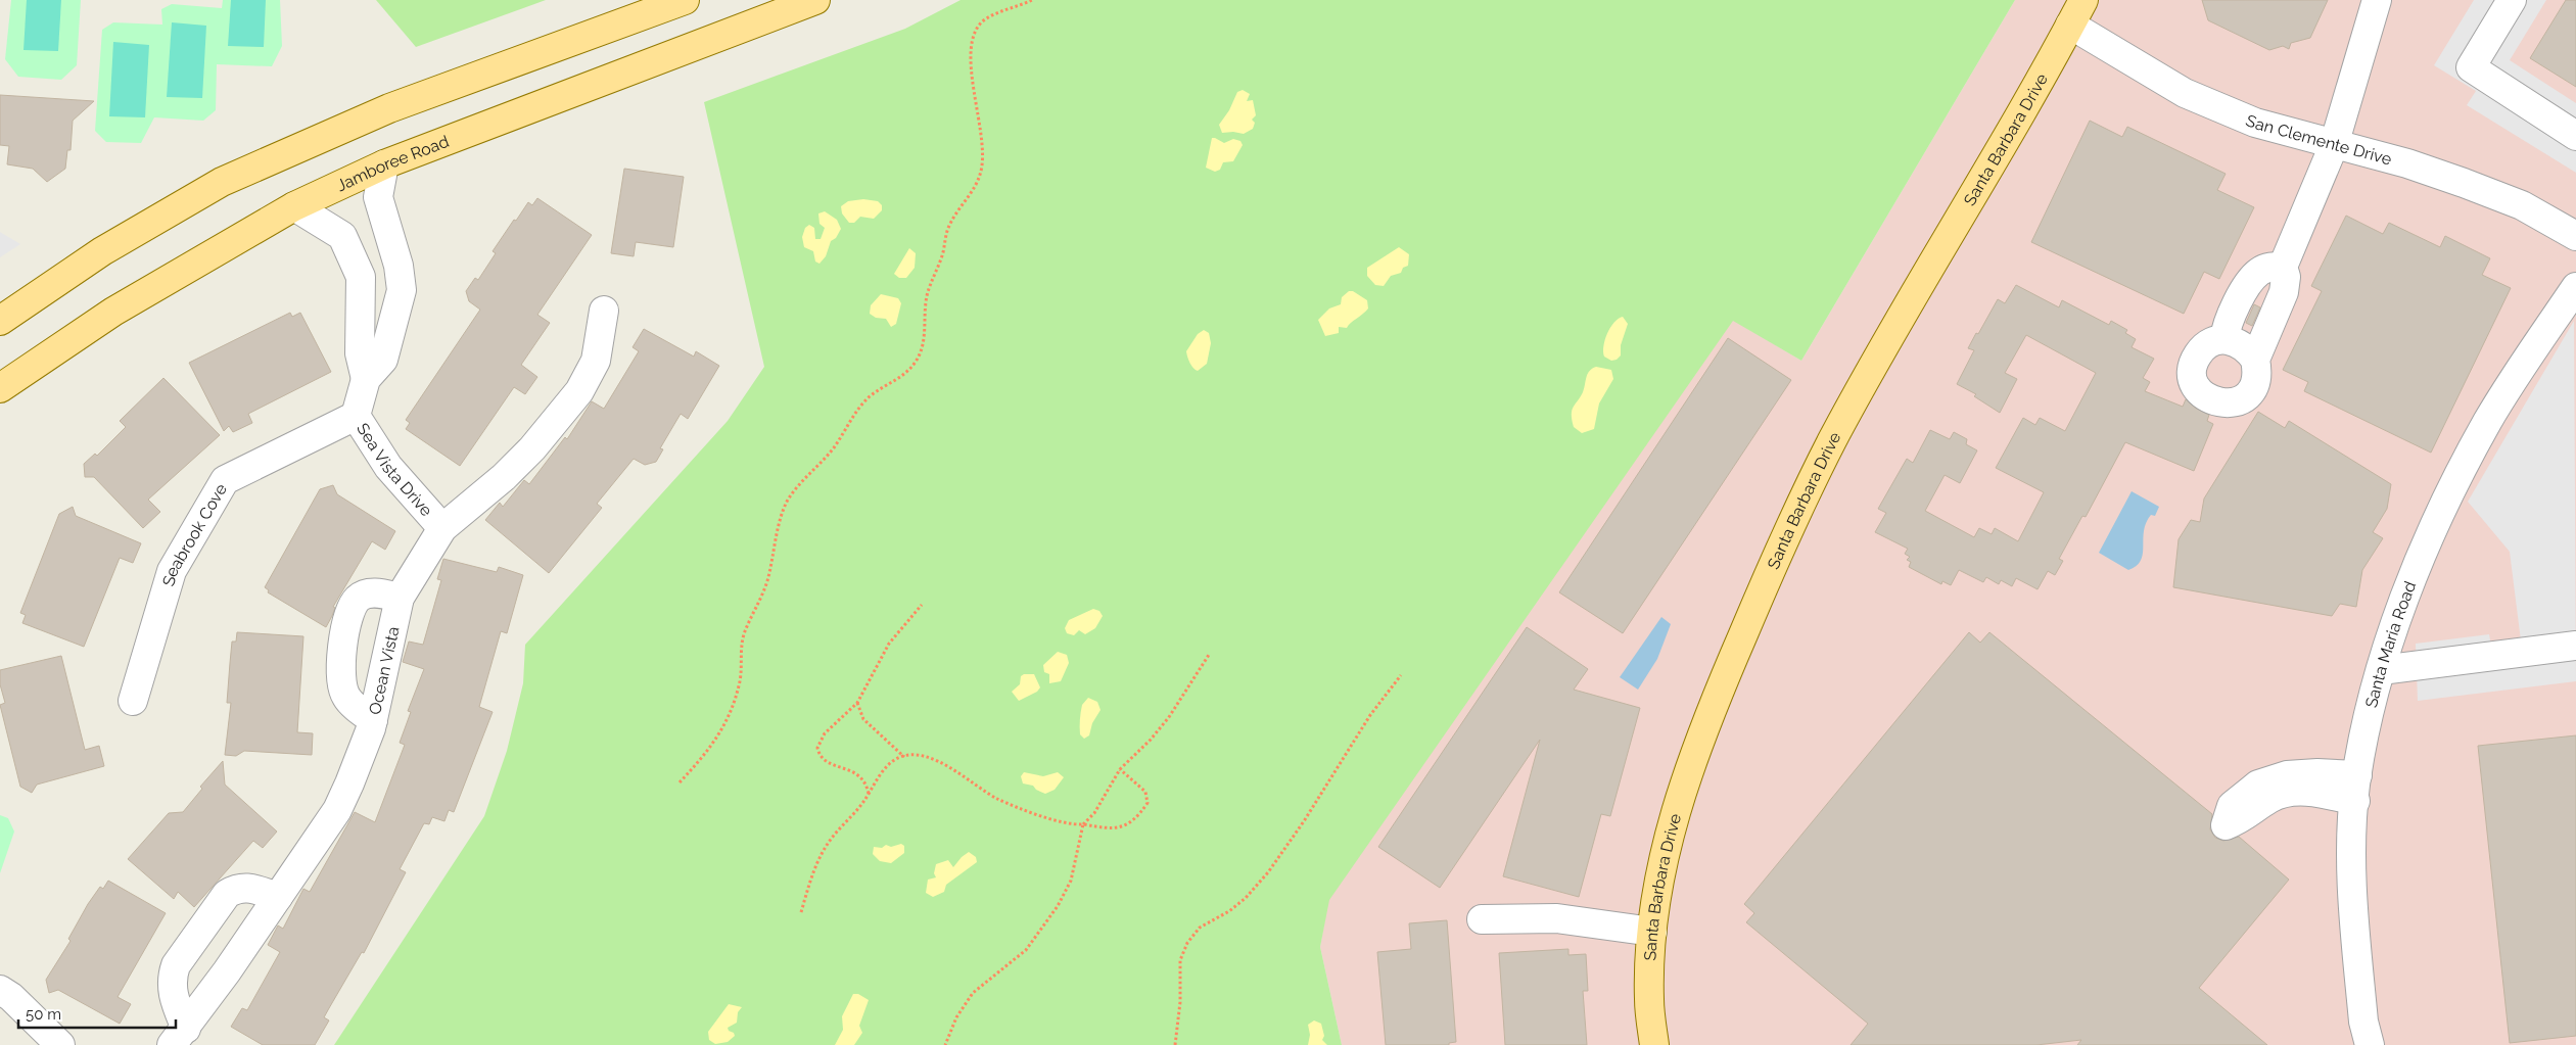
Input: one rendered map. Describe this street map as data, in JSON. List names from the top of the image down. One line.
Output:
{"streets":{"main road":["Santa Barbara Drive","Jamboree Road"],"street":["San Clemente Drive","Sea Vista Drive","Seabrook Cove","Santa Maria Road","Ocean Vista"]},"crossings":[["Santa Barbara Drive","San Clemente Drive"],["Jamboree Road","Sea Vista Drive"],["Sea Vista Drive","Seabrook Cove"],["Sea Vista Drive","Ocean Vista"]],"scale_bar":"50 m"}
